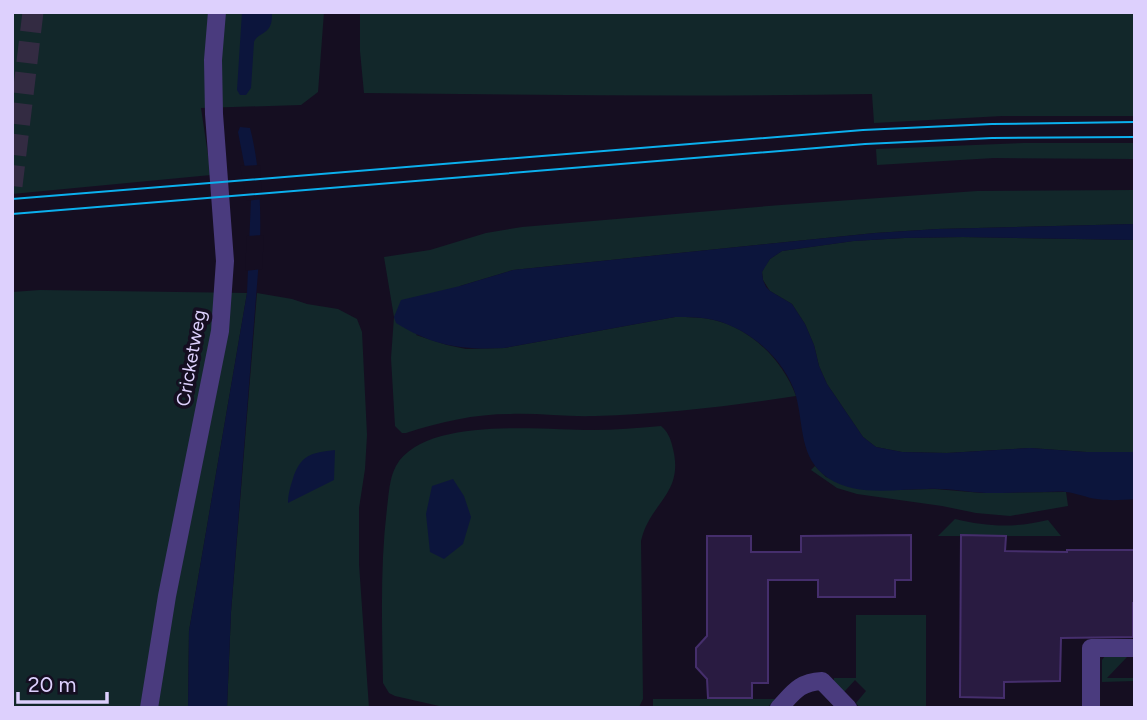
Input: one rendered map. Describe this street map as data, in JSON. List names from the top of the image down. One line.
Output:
{"streets":{"street":["Cricketweg"]},"scale_bar":"20 m"}
